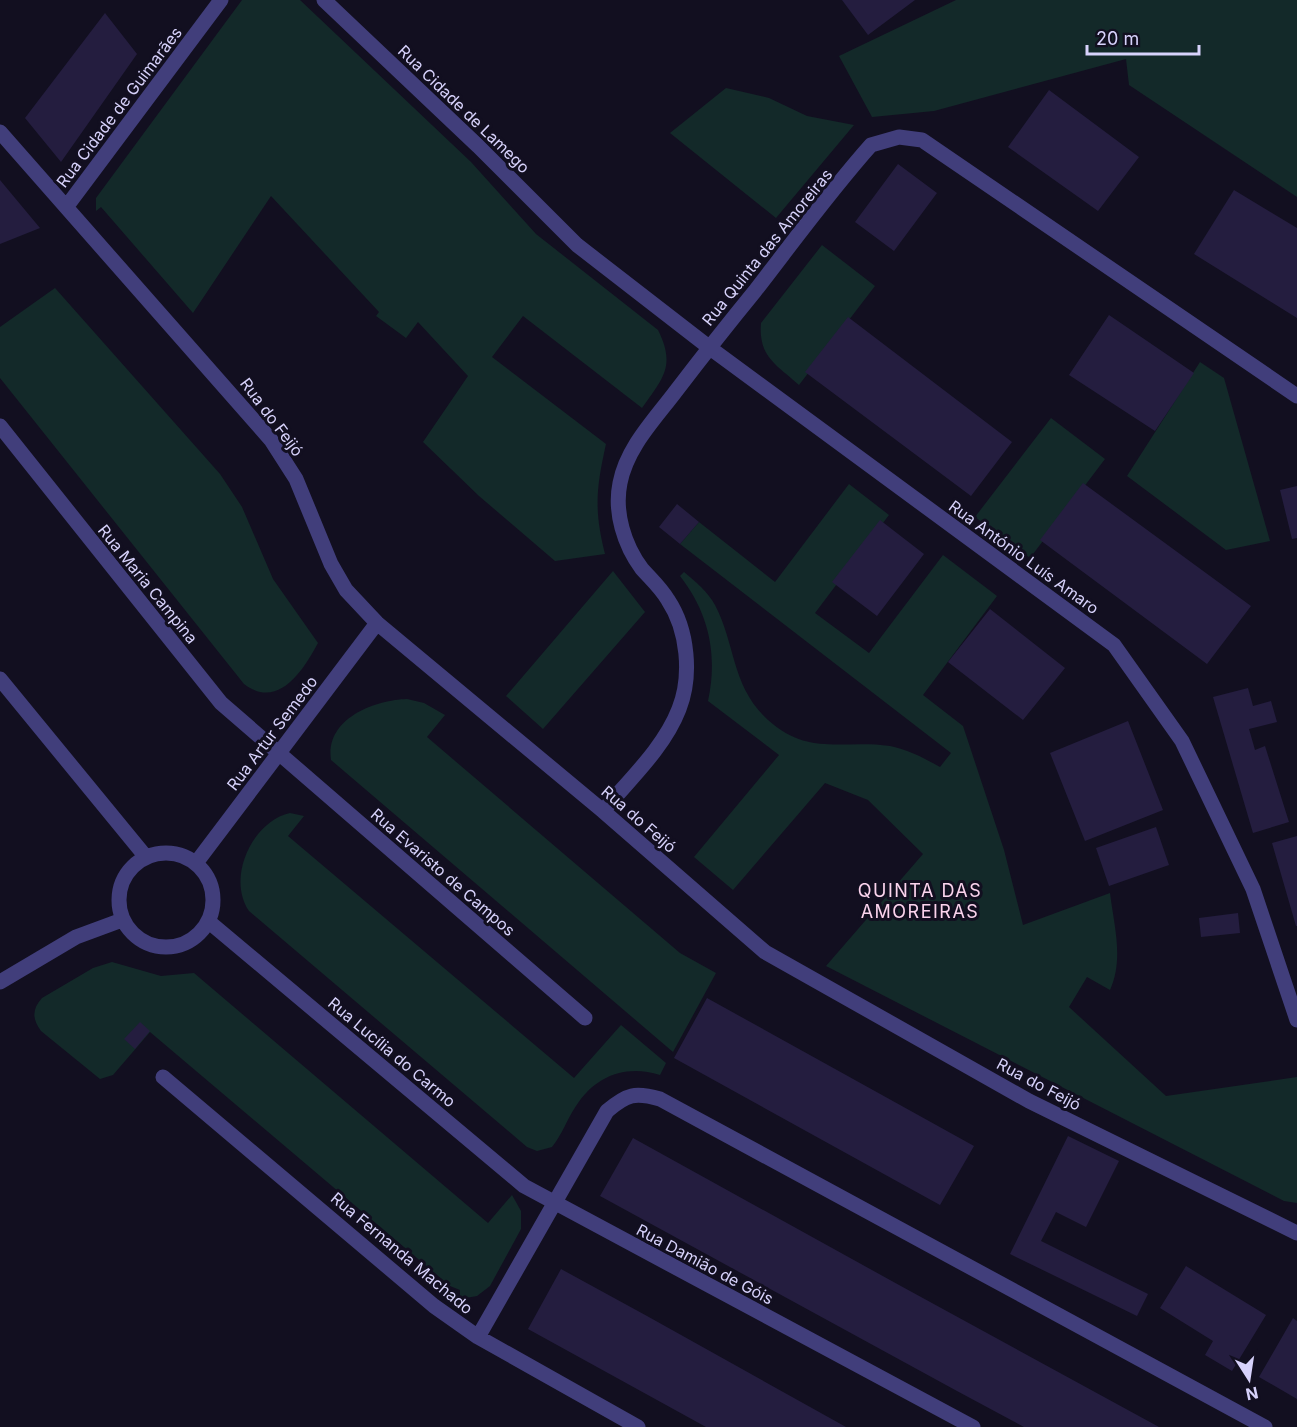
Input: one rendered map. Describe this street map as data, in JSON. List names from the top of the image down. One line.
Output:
{"streets":{"street":["Rua Cidade de Guimarães","Rua Cidade de Lamego","Rua Quinta das Amoreiras","Rua do Feijó","Rua António Luís Amaro","Rua Maria Campina","Rua Artur Semedo","Rua Evaristo de Campos","Rua Lucília do Carmo","Rua Fernanda Machado","Rua Damião de Góis"]},"crossings":[["Rua Cidade de Guimarães","Rua do Feijó"],["Rua Cidade de Lamego","Rua António Luís Amaro"],["Rua Quinta das Amoreiras","Rua do Feijó"],["Rua Quinta das Amoreiras","Rua António Luís Amaro"],["Rua do Feijó","Rua Artur Semedo"],["Rua Maria Campina","Rua Artur Semedo"],["Rua Maria Campina","Rua Evaristo de Campos"],["Rua Artur Semedo","Rua Evaristo de Campos"],["Rua Artur Semedo","Rua Lucília do Carmo"],["Rua Lucília do Carmo","Rua Damião de Góis"]],"districts":["QUINTA DAS AMOREIRAS"],"scale_bar":"20 m","north":"bottom"}
